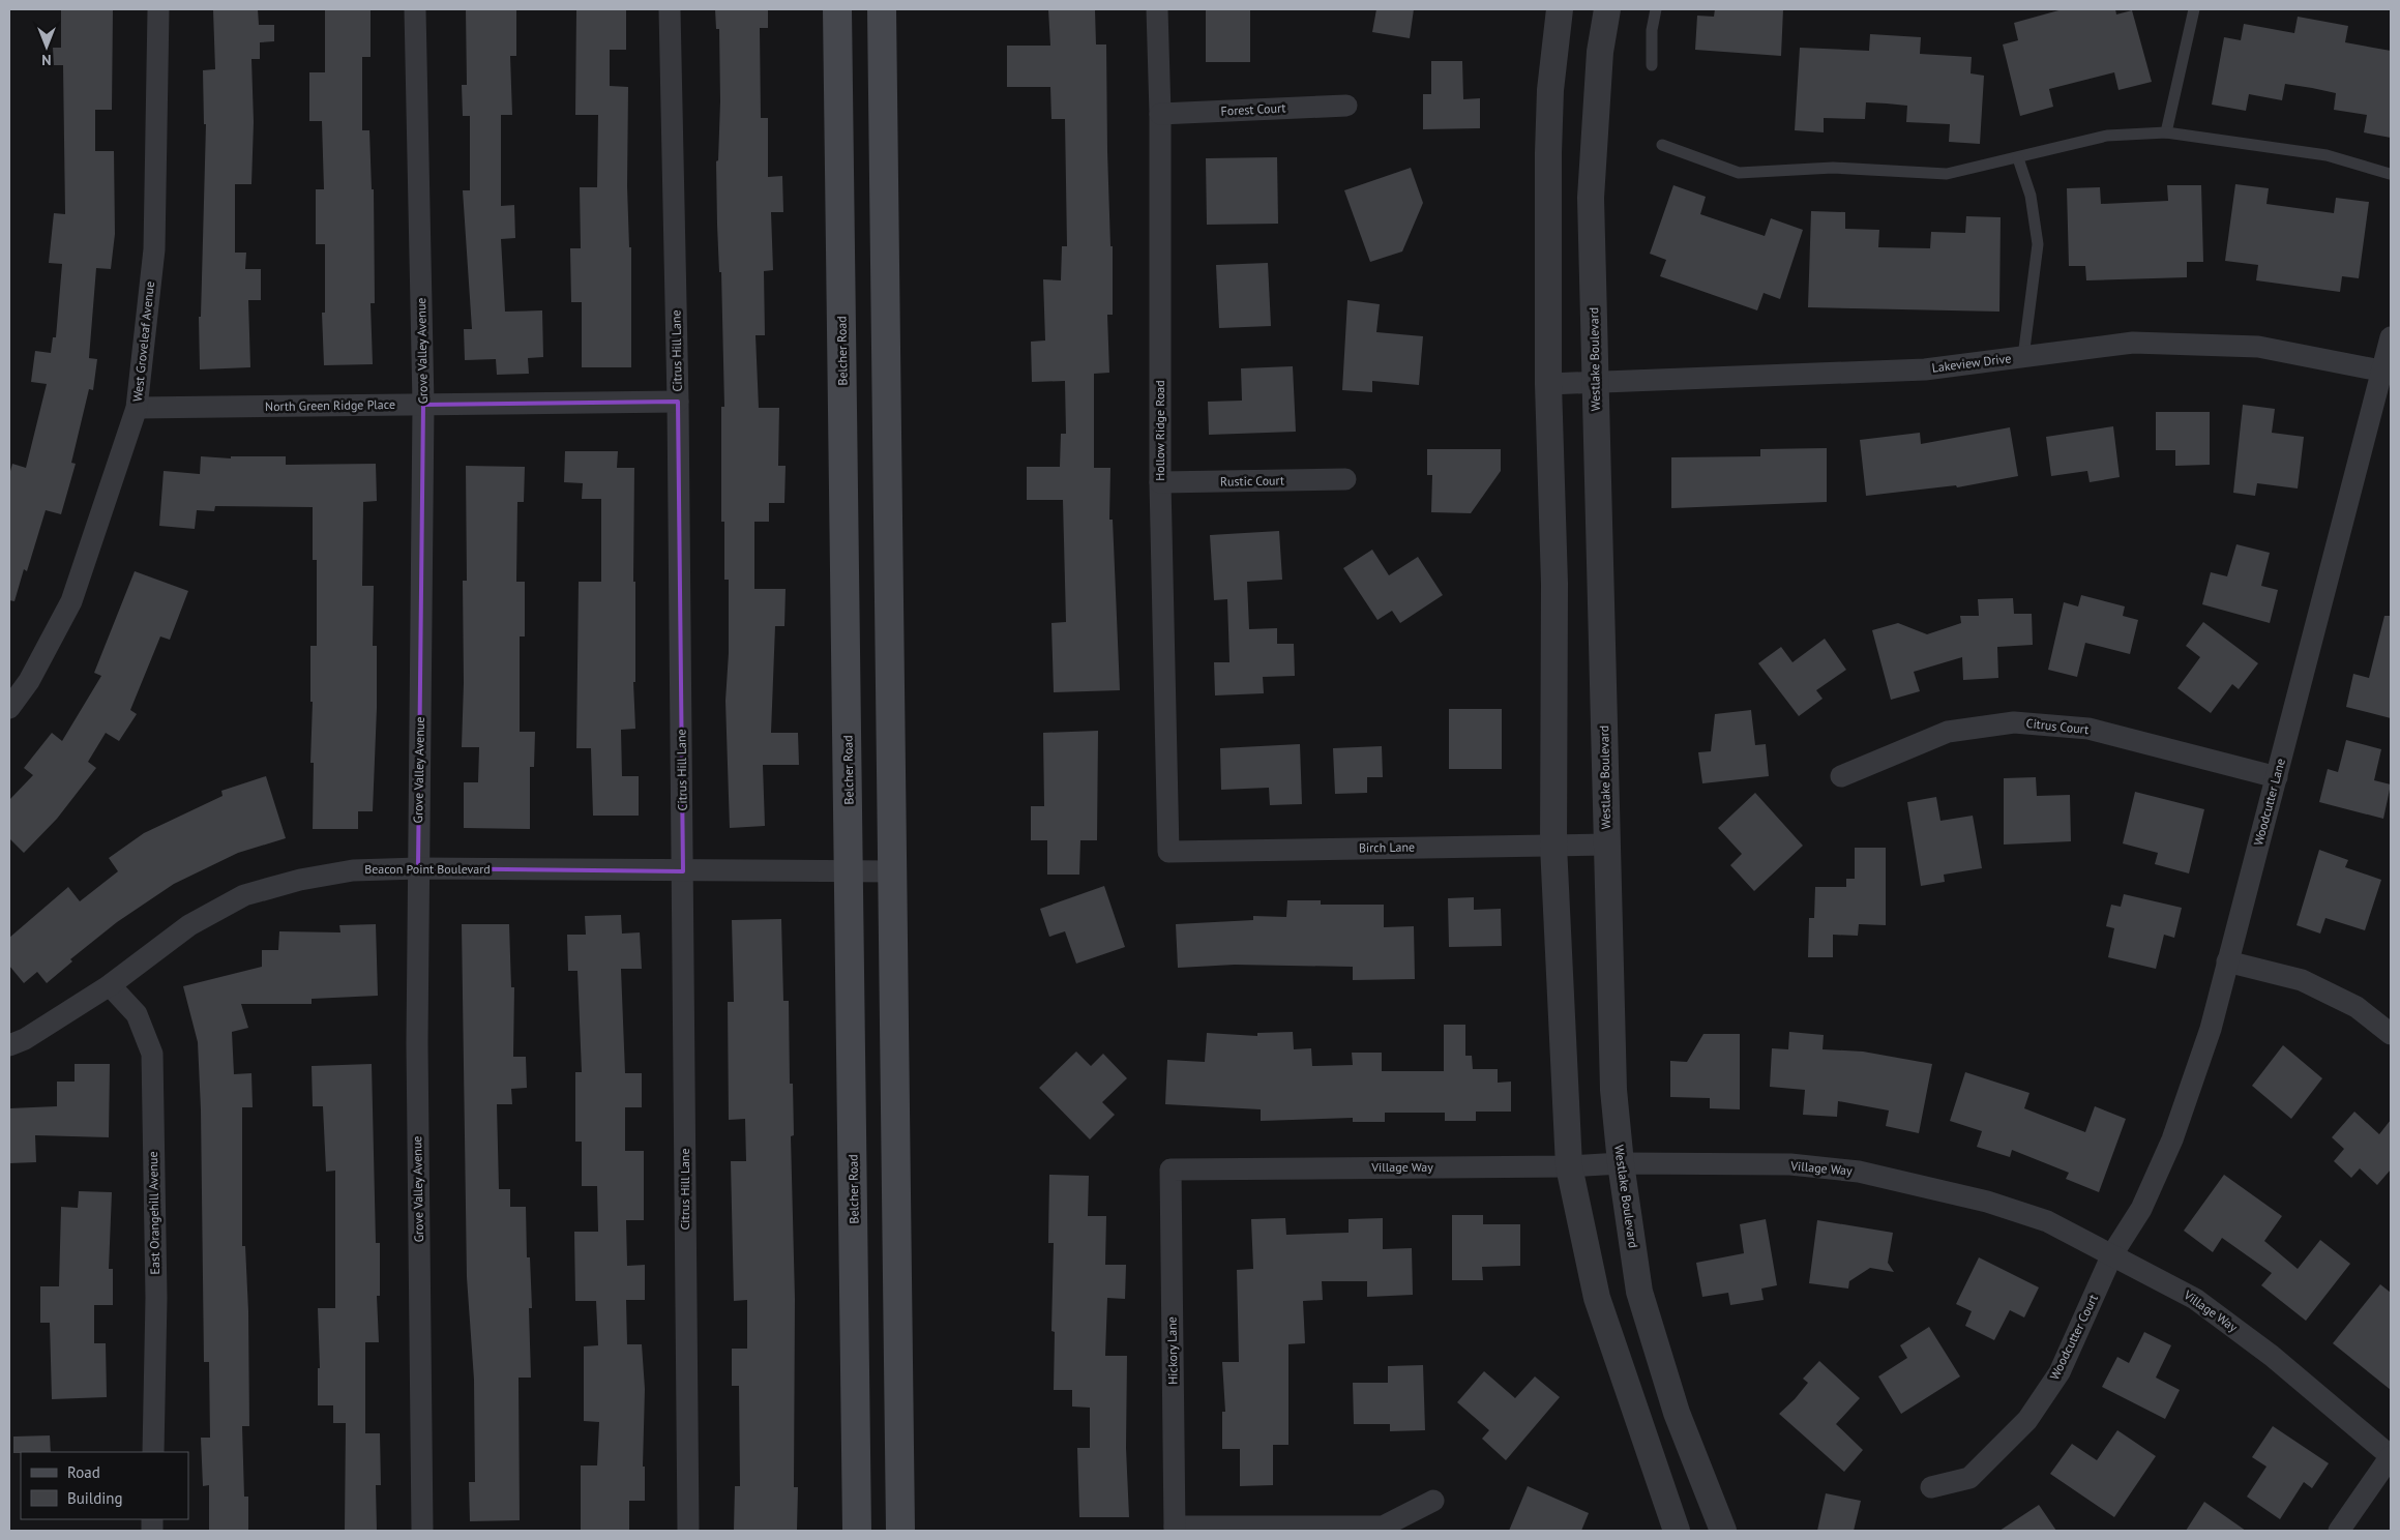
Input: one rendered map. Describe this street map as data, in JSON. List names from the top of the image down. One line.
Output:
{"streets":{"main road":["Belcher Road"],"street":["Forest Court","West Groveleaf Avenue","Grove Valley Avenue","Citrus Hill Lane","Westlake Boulevard","Lakeview Drive","North Green Ridge Place","Hollow Ridge Road","Rustic Court","Citrus Court","Woodcutter Lane","Birch Lane","Beacon Point Boulevard","Village Way","East Orangehill Avenue","Woodcutter Court","Hickory Lane"]},"crossings":[["Forest Court","Hollow Ridge Road"],["West Groveleaf Avenue","North Green Ridge Place"],["Grove Valley Avenue","North Green Ridge Place"],["Grove Valley Avenue","Beacon Point Boulevard"],["Citrus Hill Lane","North Green Ridge Place"],["Citrus Hill Lane","Beacon Point Boulevard"],["Belcher Road","Beacon Point Boulevard"],["Westlake Boulevard","Lakeview Drive"],["Westlake Boulevard","Birch Lane"],["Westlake Boulevard","Village Way"],["Lakeview Drive","Woodcutter Lane"],["Hollow Ridge Road","Rustic Court"],["Hollow Ridge Road","Birch Lane"],["Citrus Court","Woodcutter Lane"],["Woodcutter Lane","Village Way"],["Woodcutter Lane","Woodcutter Court"],["Beacon Point Boulevard","East Orangehill Avenue"],["Village Way","Woodcutter Court"],["Village Way","Hickory Lane"]],"legend":["Road","Building"],"north":"bottom"}
